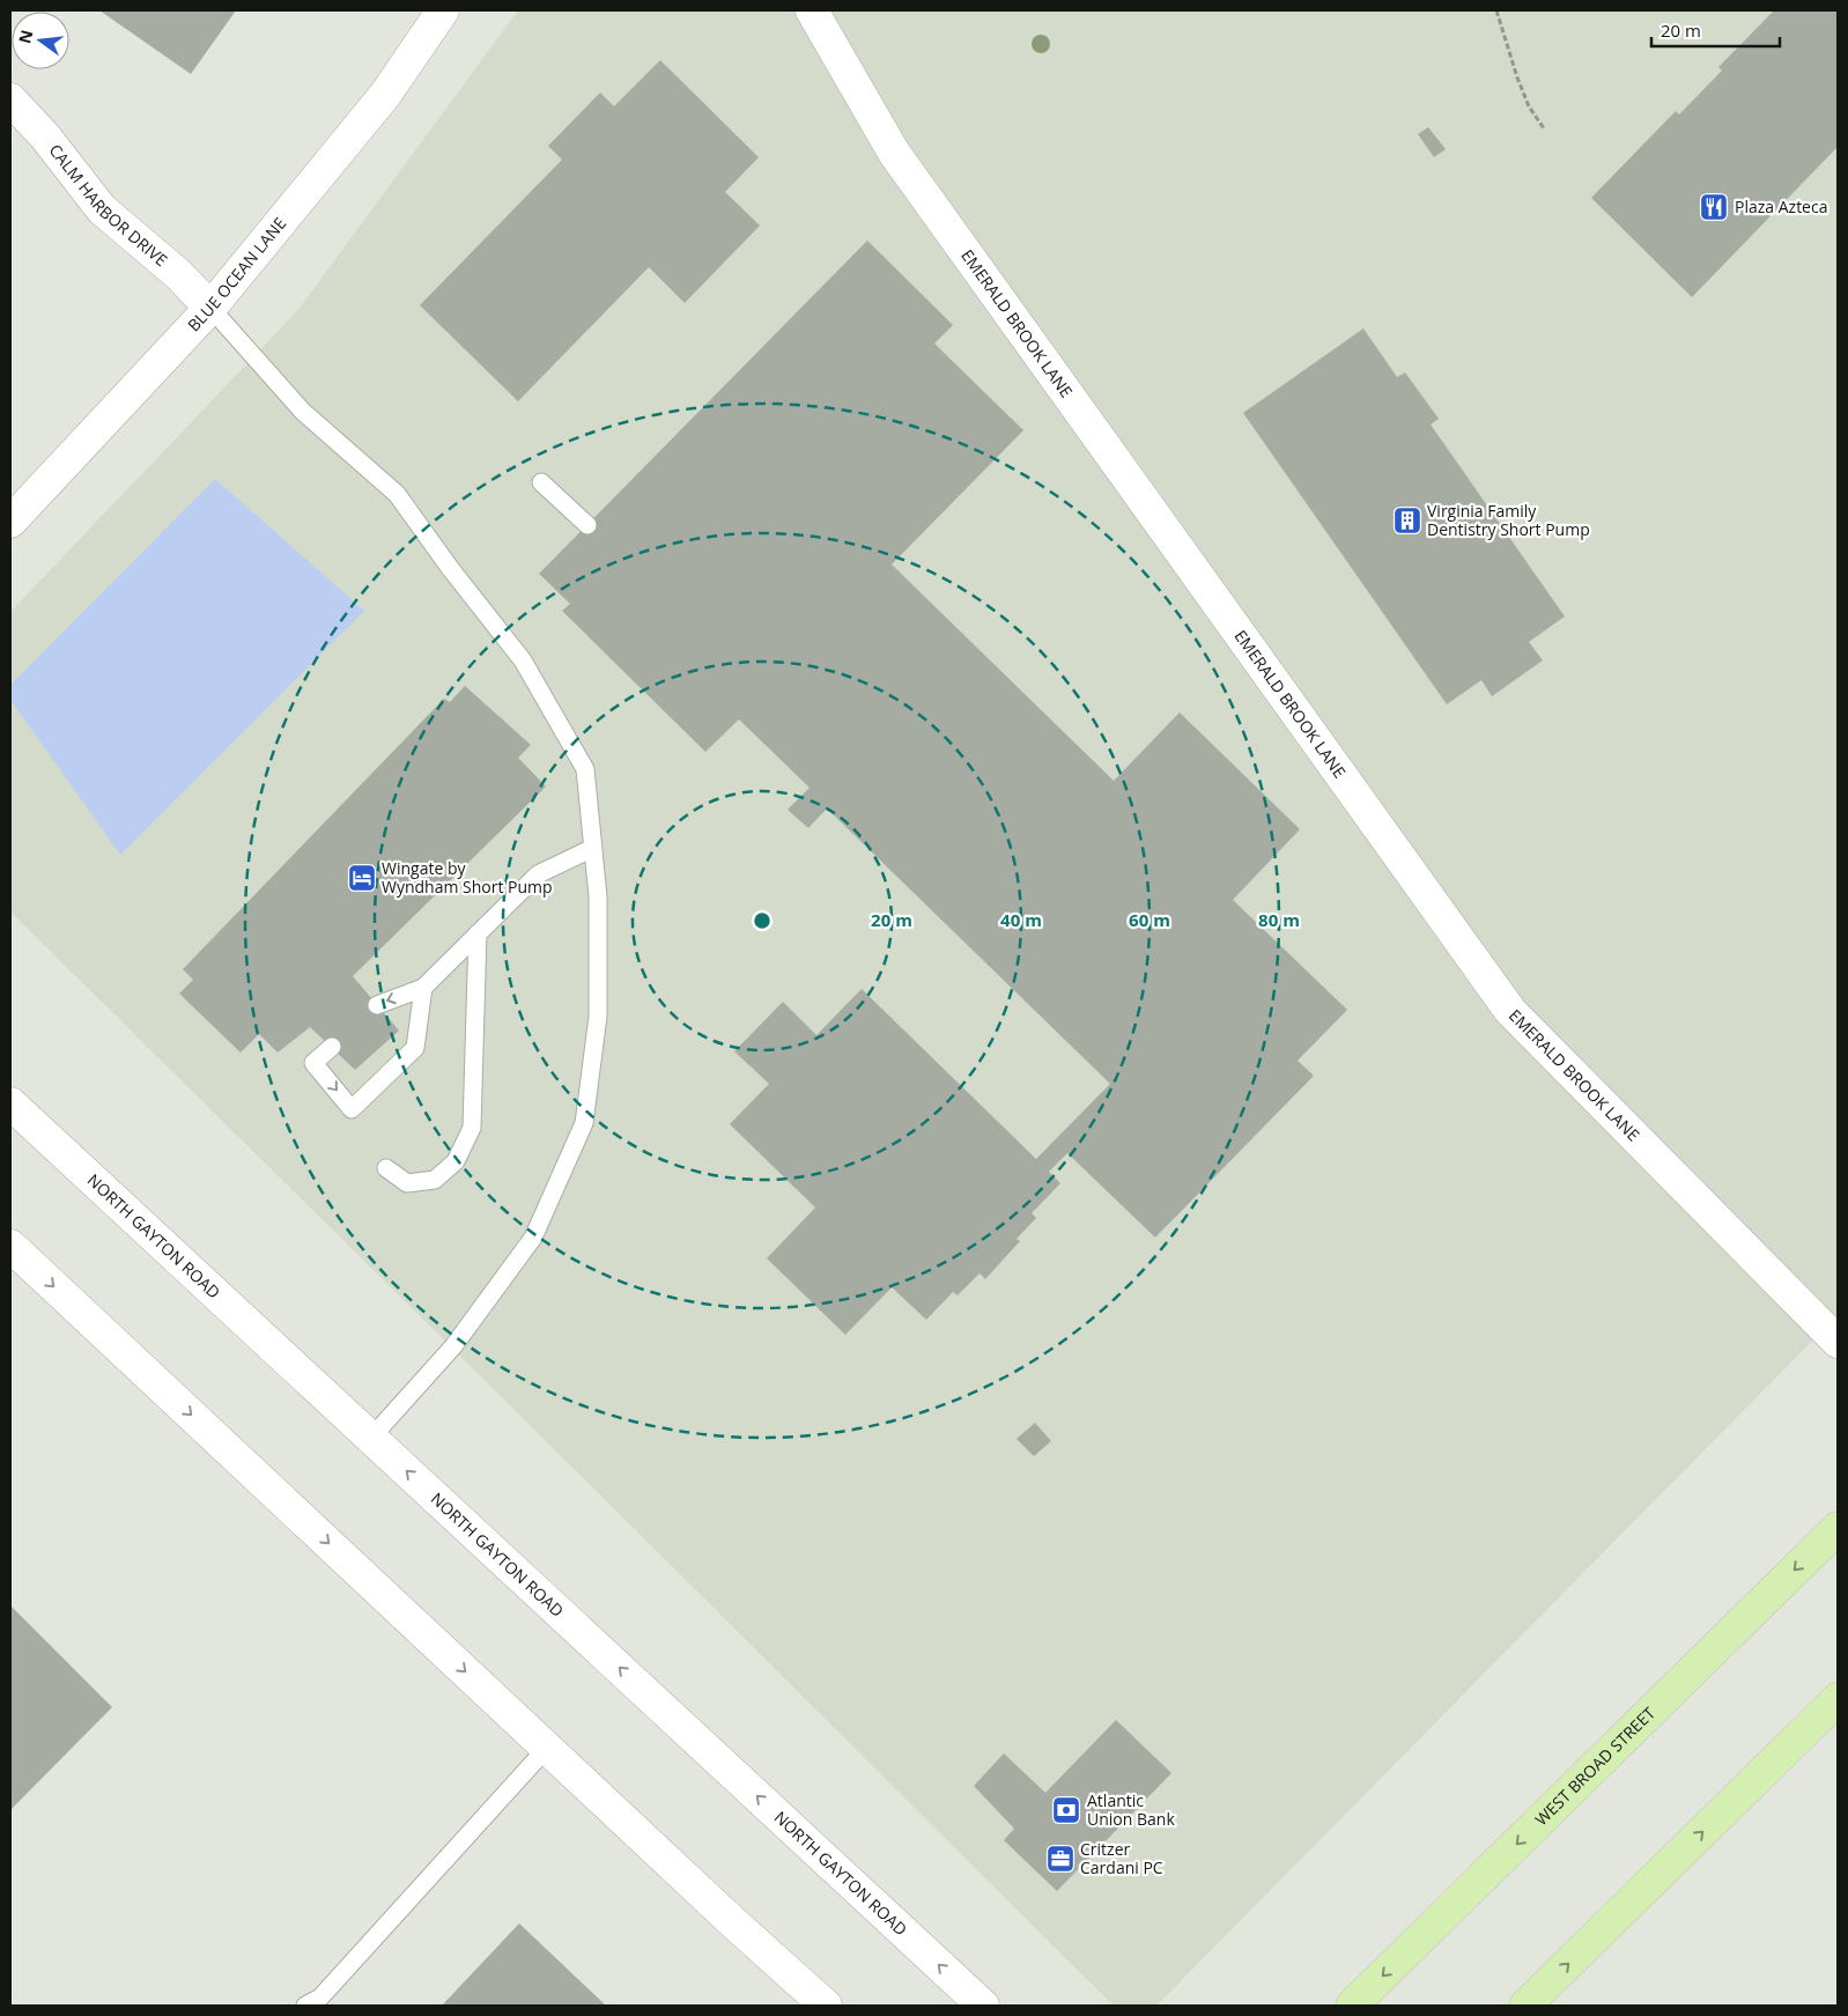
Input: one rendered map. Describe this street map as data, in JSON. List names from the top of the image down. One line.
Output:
{"streets":{"main road":["WEST BROAD STREET"],"street":["CALM HARBOR DRIVE","BLUE OCEAN LANE","EMERALD BROOK LANE","NORTH GAYTON ROAD"]},"crossings":[["CALM HARBOR DRIVE","BLUE OCEAN LANE"]],"places":{"restaurant":["Plaza Azteca"],"building":["Virginia Family Dentistry Short Pump"],"hotel":["Wingate by Wyndham Short Pump"],"bank":["Atlantic Union Bank"],"office":["Critzer Cardani PC"]},"scale_bar":"20 m","north":"left","rings":["20 m","40 m","60 m","80 m"]}
